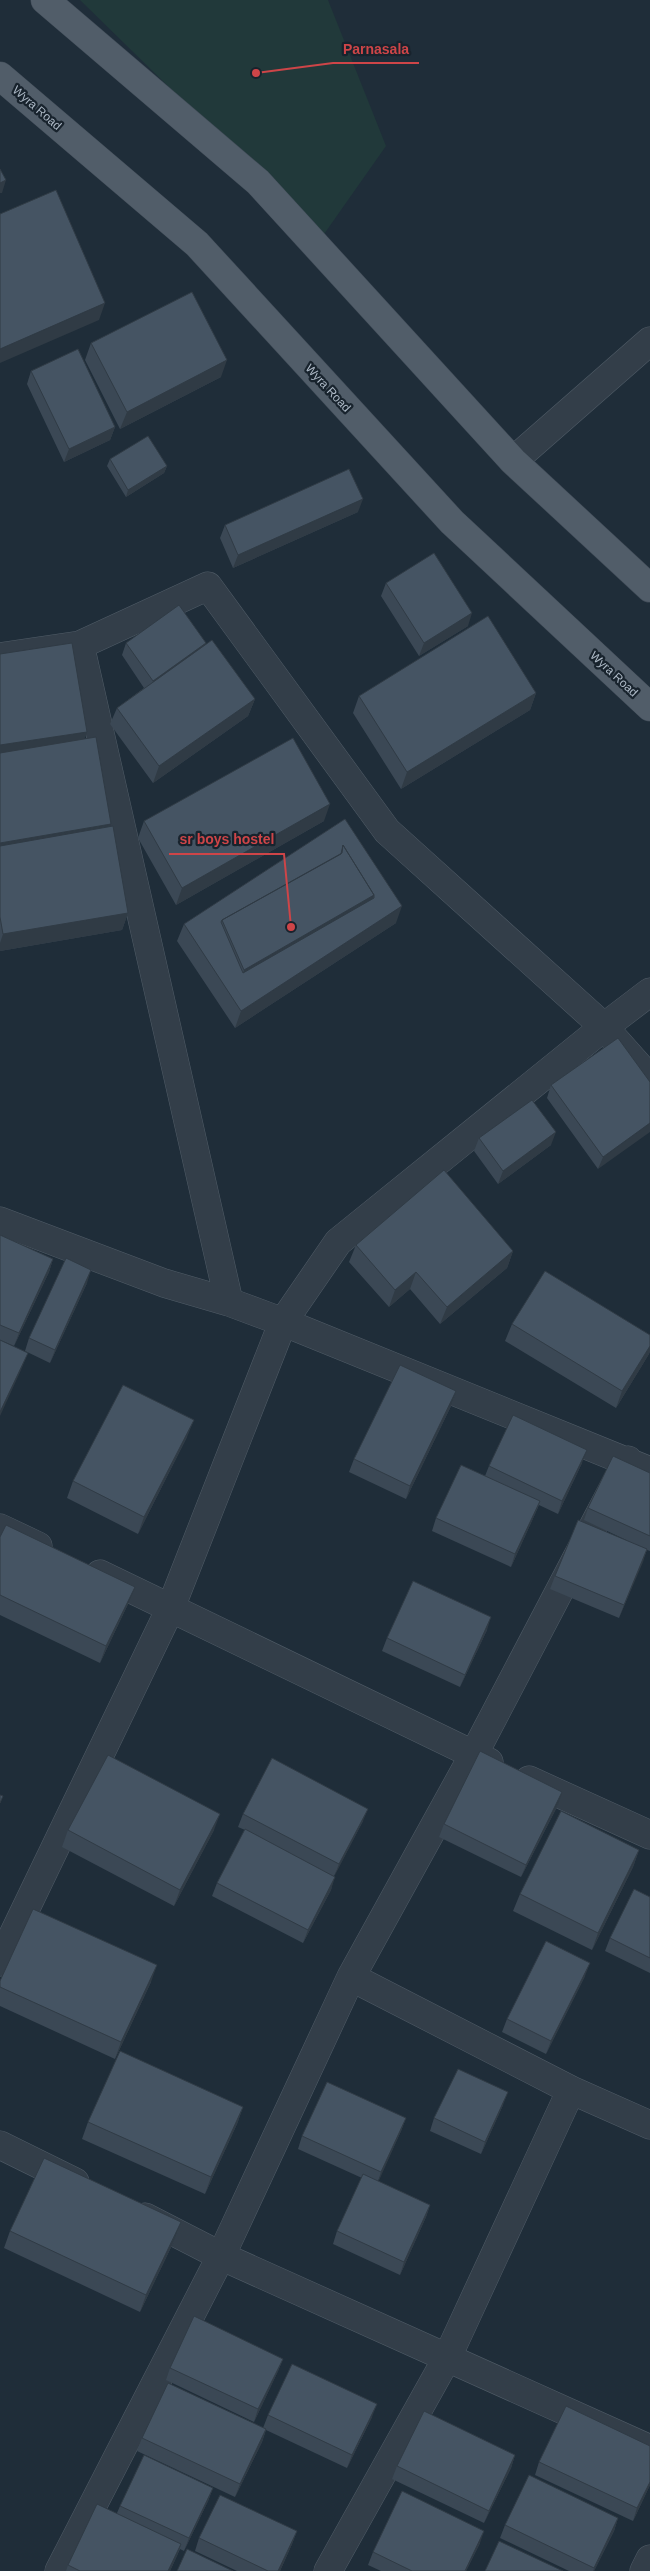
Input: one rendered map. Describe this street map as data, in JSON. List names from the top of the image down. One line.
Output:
{"streets":{"main road":["Wyra Road"]},"places":["Parnasala","sr boys hostel"]}
